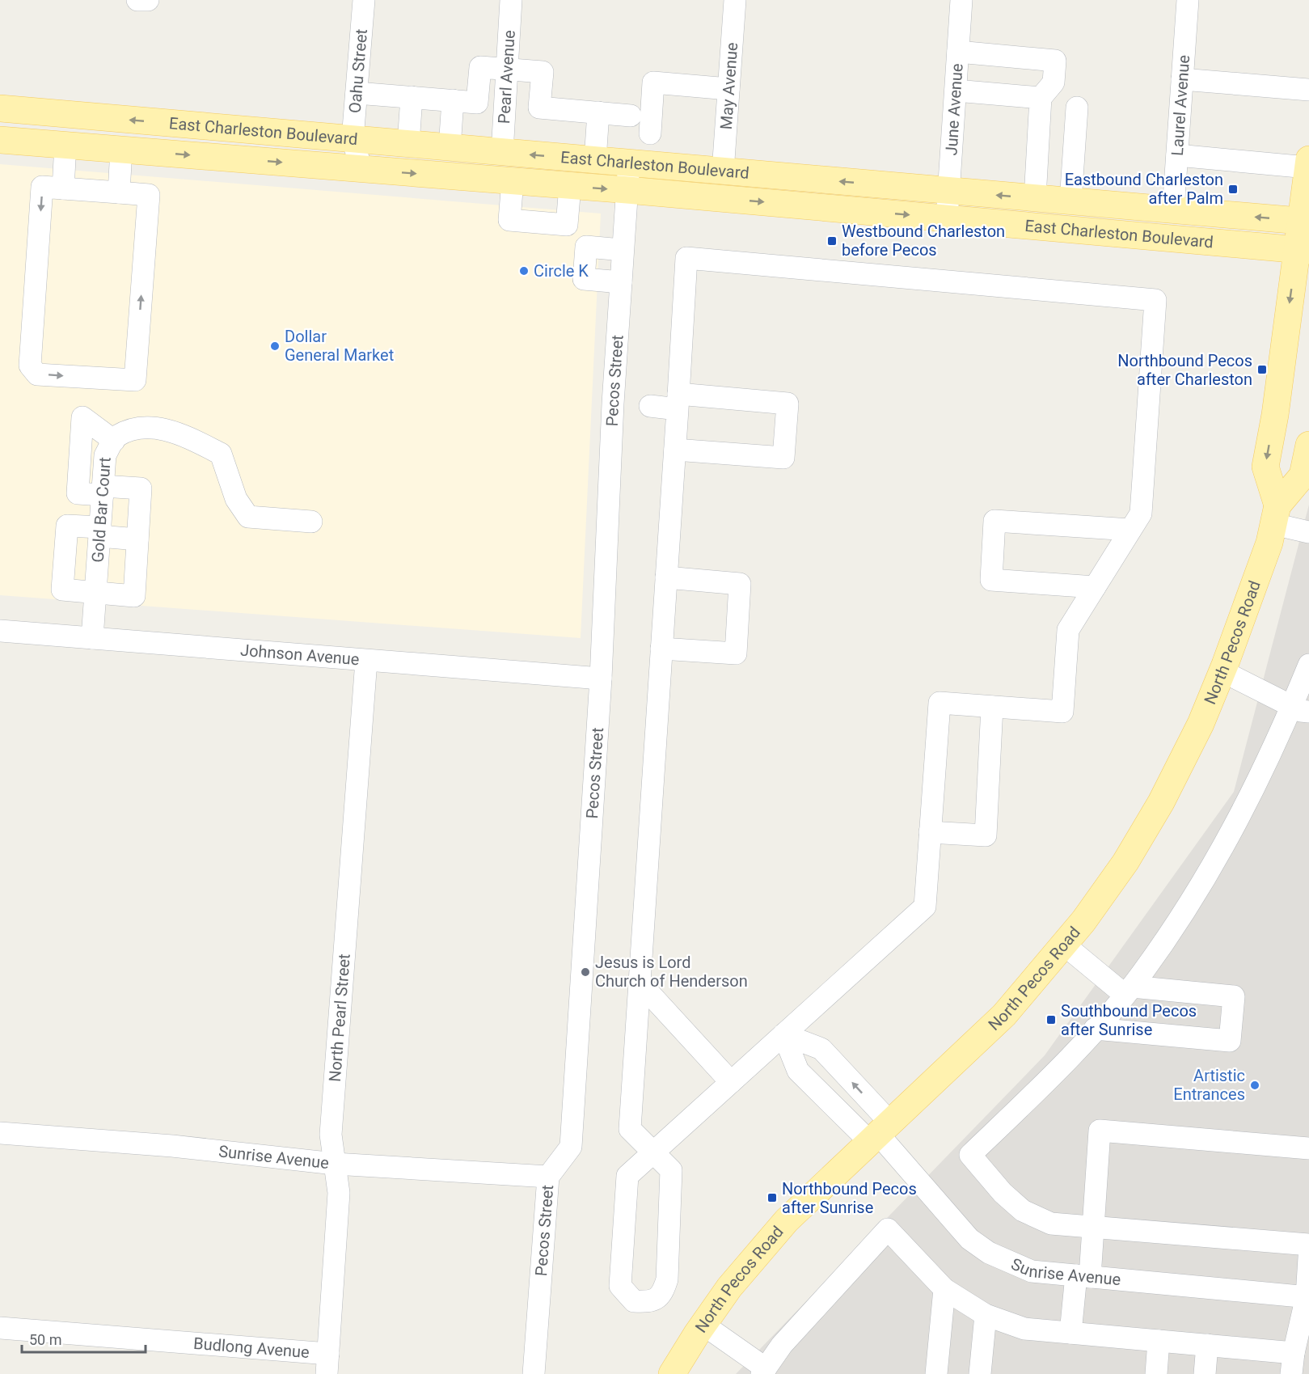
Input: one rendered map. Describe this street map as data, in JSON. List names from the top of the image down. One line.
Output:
{"streets":{"main road":["East Charleston Boulevard","North Pecos Road"],"street":["Oahu Street","Pearl Avenue","May Avenue","Laurel Avenue","June Avenue","Pecos Street","Gold Bar Court","Johnson Avenue","North Pearl Street","Sunrise Avenue","Budlong Avenue"]},"crossings":[["Oahu Street","East Charleston Boulevard"],["Pearl Avenue","East Charleston Boulevard"],["May Avenue","East Charleston Boulevard"],["Laurel Avenue","East Charleston Boulevard"],["June Avenue","East Charleston Boulevard"],["East Charleston Boulevard","Pecos Street"],["Pecos Street","Johnson Avenue"],["Pecos Street","Sunrise Avenue"],["Gold Bar Court","Johnson Avenue"],["North Pecos Road","Sunrise Avenue"],["Johnson Avenue","North Pearl Street"],["North Pearl Street","Sunrise Avenue"],["North Pearl Street","Budlong Avenue"]],"places":{"transit":["Eastbound Charleston after Palm","Westbound Charleston before Pecos","Northbound Pecos after Charleston","Southbound Pecos after Sunrise","Northbound Pecos after Sunrise"],"other":["Circle K","Dollar General Market","Jesus is Lord Church of Henderson","Artistic Entrances"]},"scale_bar":"50 m"}
